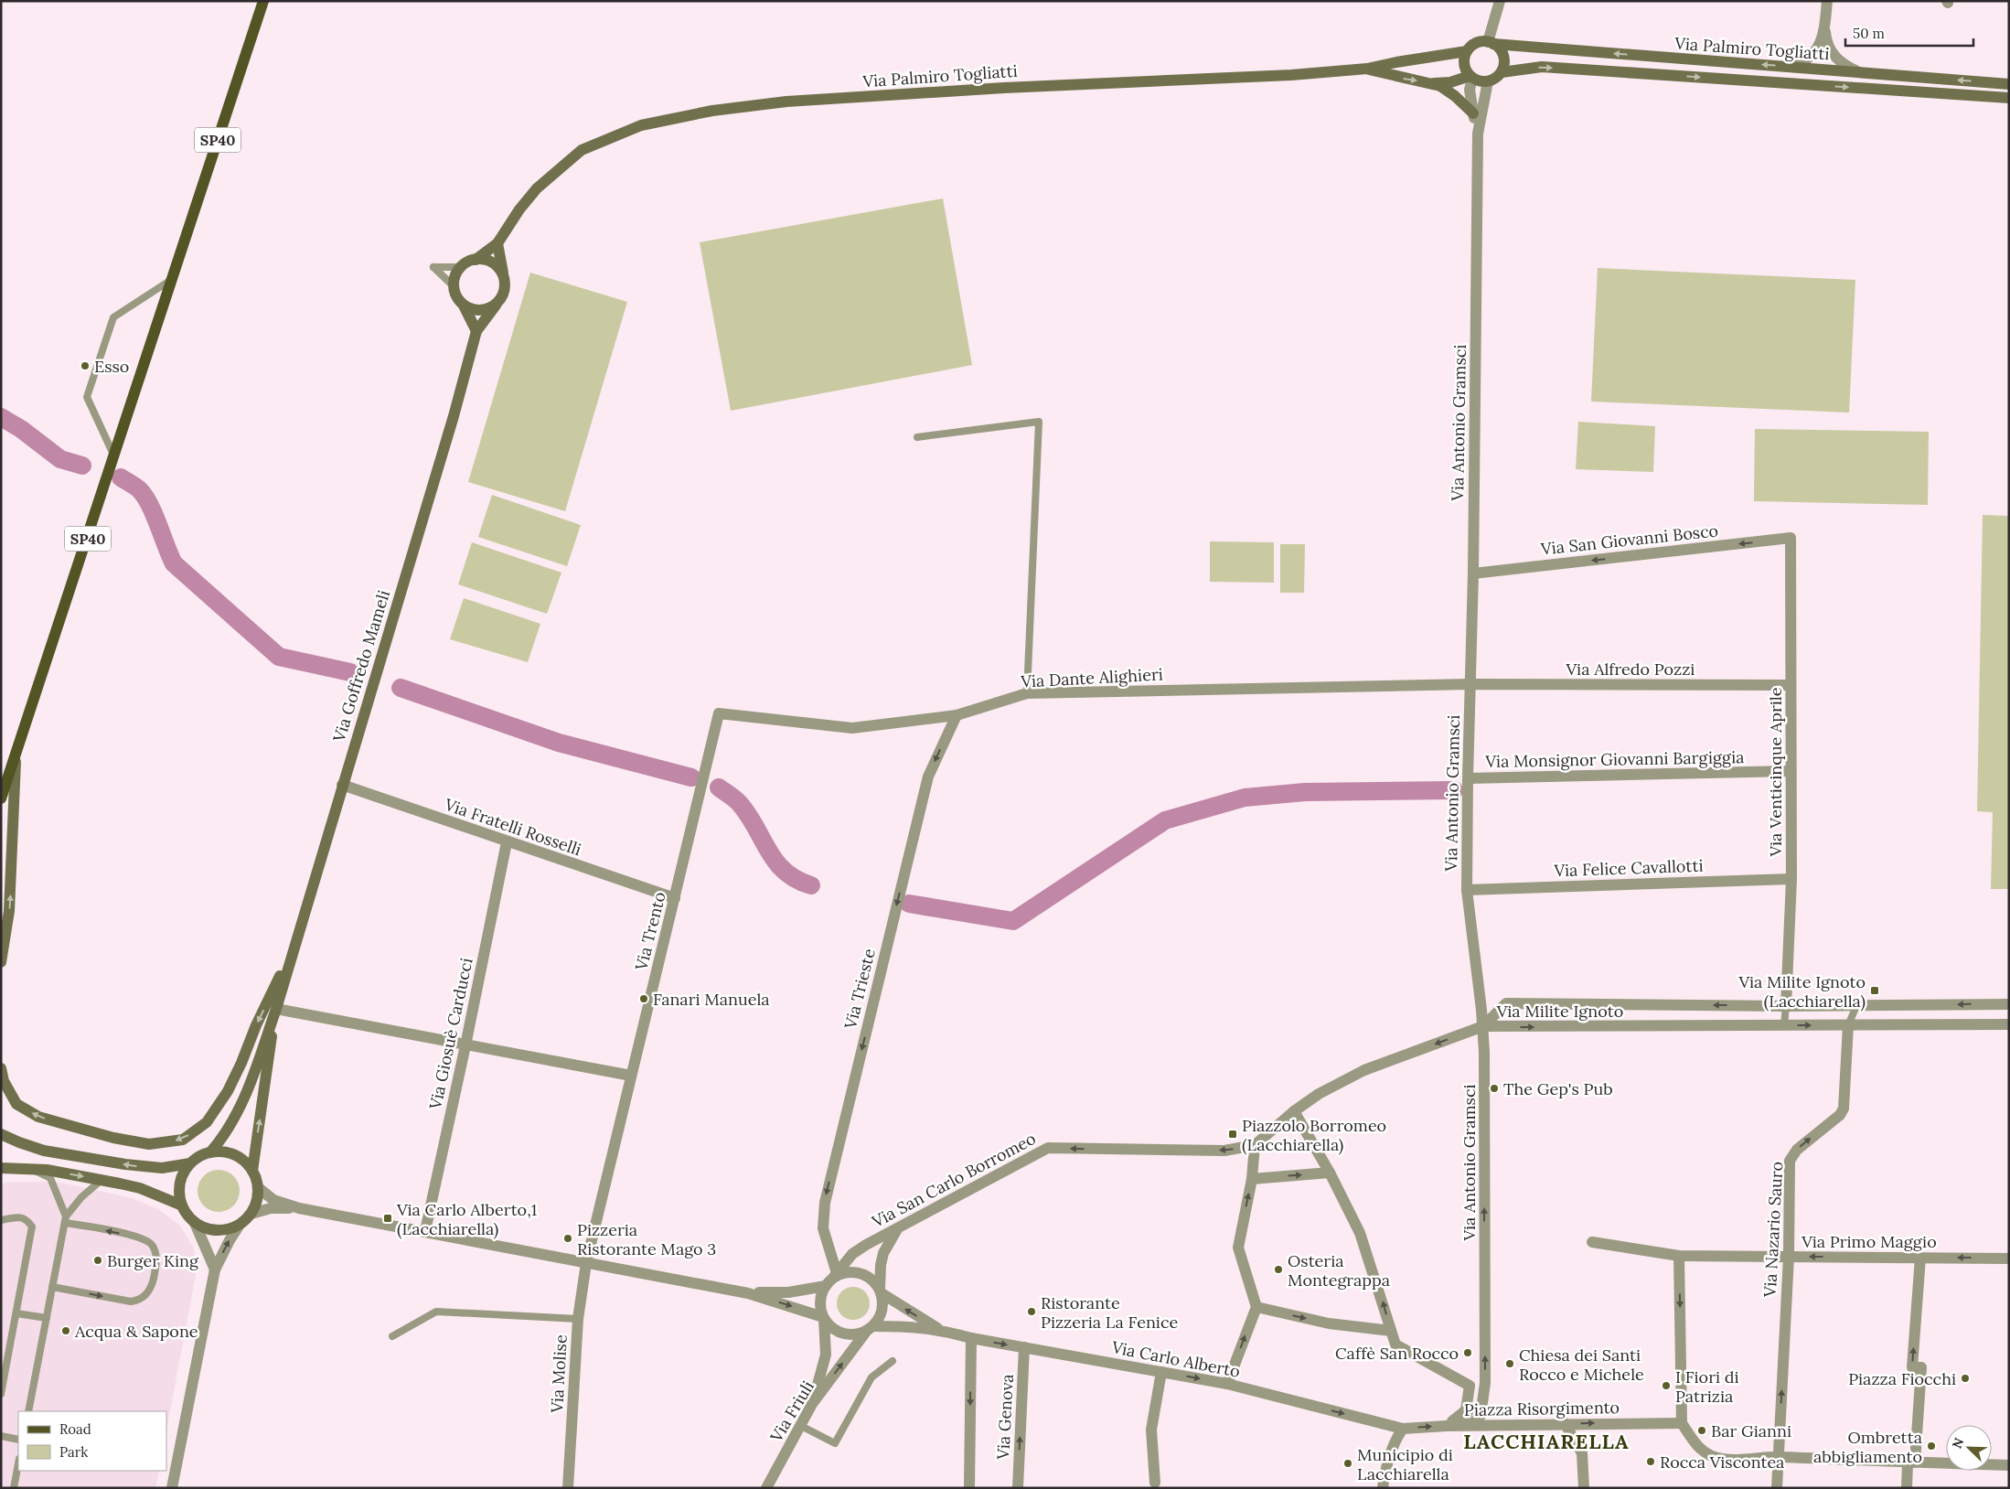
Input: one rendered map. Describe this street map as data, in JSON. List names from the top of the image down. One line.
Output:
{"streets":{"main road":["SP40"],"street":["Via Palmiro Togliatti","Via Antonio Gramsci","Via San Giovanni Bosco","Via Goffredo Mameli","Via Alfredo Pozzi","Via Dante Alighieri","Via Monsignor Giovanni Bargiggia","Via Venticinque Aprile","Via Fratelli Rosselli","Via Felice Cavallotti","Via Trento","Via Trieste","Via Milite Ignoto","Via Giosuè Carducci","Via San Carlo Borromeo","Via Nazario Sauro","Via Primo Maggio","Via Carlo Alberto","Via Molise","Piazza Risorgimento","Via Friuli","Via Genova"]},"crossings":[["Via Palmiro Togliatti","Via Antonio Gramsci"],["Via Palmiro Togliatti","Via Goffredo Mameli"],["Via Antonio Gramsci","Via San Giovanni Bosco"],["Via Antonio Gramsci","Via Alfredo Pozzi"],["Via Antonio Gramsci","Via Dante Alighieri"],["Via Antonio Gramsci","Via Monsignor Giovanni Bargiggia"],["Via Antonio Gramsci","Via Felice Cavallotti"],["Via Antonio Gramsci","Via Milite Ignoto"],["Via Antonio Gramsci","Piazza Risorgimento"],["Via San Giovanni Bosco","Via Venticinque Aprile"],["Via Goffredo Mameli","Via Fratelli Rosselli"],["Via Goffredo Mameli","Via Carlo Alberto"],["Via Alfredo Pozzi","Via Dante Alighieri"],["Via Alfredo Pozzi","Via Venticinque Aprile"],["Via Dante Alighieri","Via Trento"],["Via Dante Alighieri","Via Trieste"],["Via Monsignor Giovanni Bargiggia","Via Venticinque Aprile"],["Via Venticinque Aprile","Via Felice Cavallotti"],["Via Venticinque Aprile","Via Milite Ignoto"],["Via Fratelli Rosselli","Via Trento"],["Via Fratelli Rosselli","Via Giosuè Carducci"],["Via Trento","Via Carlo Alberto"],["Via Trento","Via Molise"],["Via Trieste","Via San Carlo Borromeo"],["Via Trieste","Via Carlo Alberto"],["Via Trieste","Via Friuli"],["Via Milite Ignoto","Via Nazario Sauro"],["Via Giosuè Carducci","Via Carlo Alberto"],["Via San Carlo Borromeo","Via Carlo Alberto"],["Via San Carlo Borromeo","Via Friuli"],["Via Nazario Sauro","Via Primo Maggio"],["Via Carlo Alberto","Via Molise"],["Via Carlo Alberto","Piazza Risorgimento"],["Via Carlo Alberto","Via Friuli"],["Via Carlo Alberto","Via Genova"]],"one_way":["Via San Giovanni Bosco","Via Trieste","Via San Carlo Borromeo","Via Nazario Sauro","Via Primo Maggio","Piazza Risorgimento","Via Friuli"],"districts":["LACCHIARELLA"],"places":{"other":["Esso","Fanari Manuela","The Gep's Pub","Pizzeria Ristorante Mago 3","Burger King","Osteria Montegrappa","Ristorante Pizzeria La Fenice","Acqua & Sapone","Caffè San Rocco","Chiesa dei Santi Rocco e Michele","Piazza Fiocchi","I Fiori di Patrizia","Bar Gianni","Ombretta abbigliamento","Rocca Viscontea","Municipio di Lacchiarella"],"transit":["Via Milite Ignoto (Lacchiarella)","Piazzolo Borromeo (Lacchiarella)","Via Carlo Alberto,1 (Lacchiarella)"]},"legend":["Road","Park"],"scale_bar":"50 m","north":"top left"}
